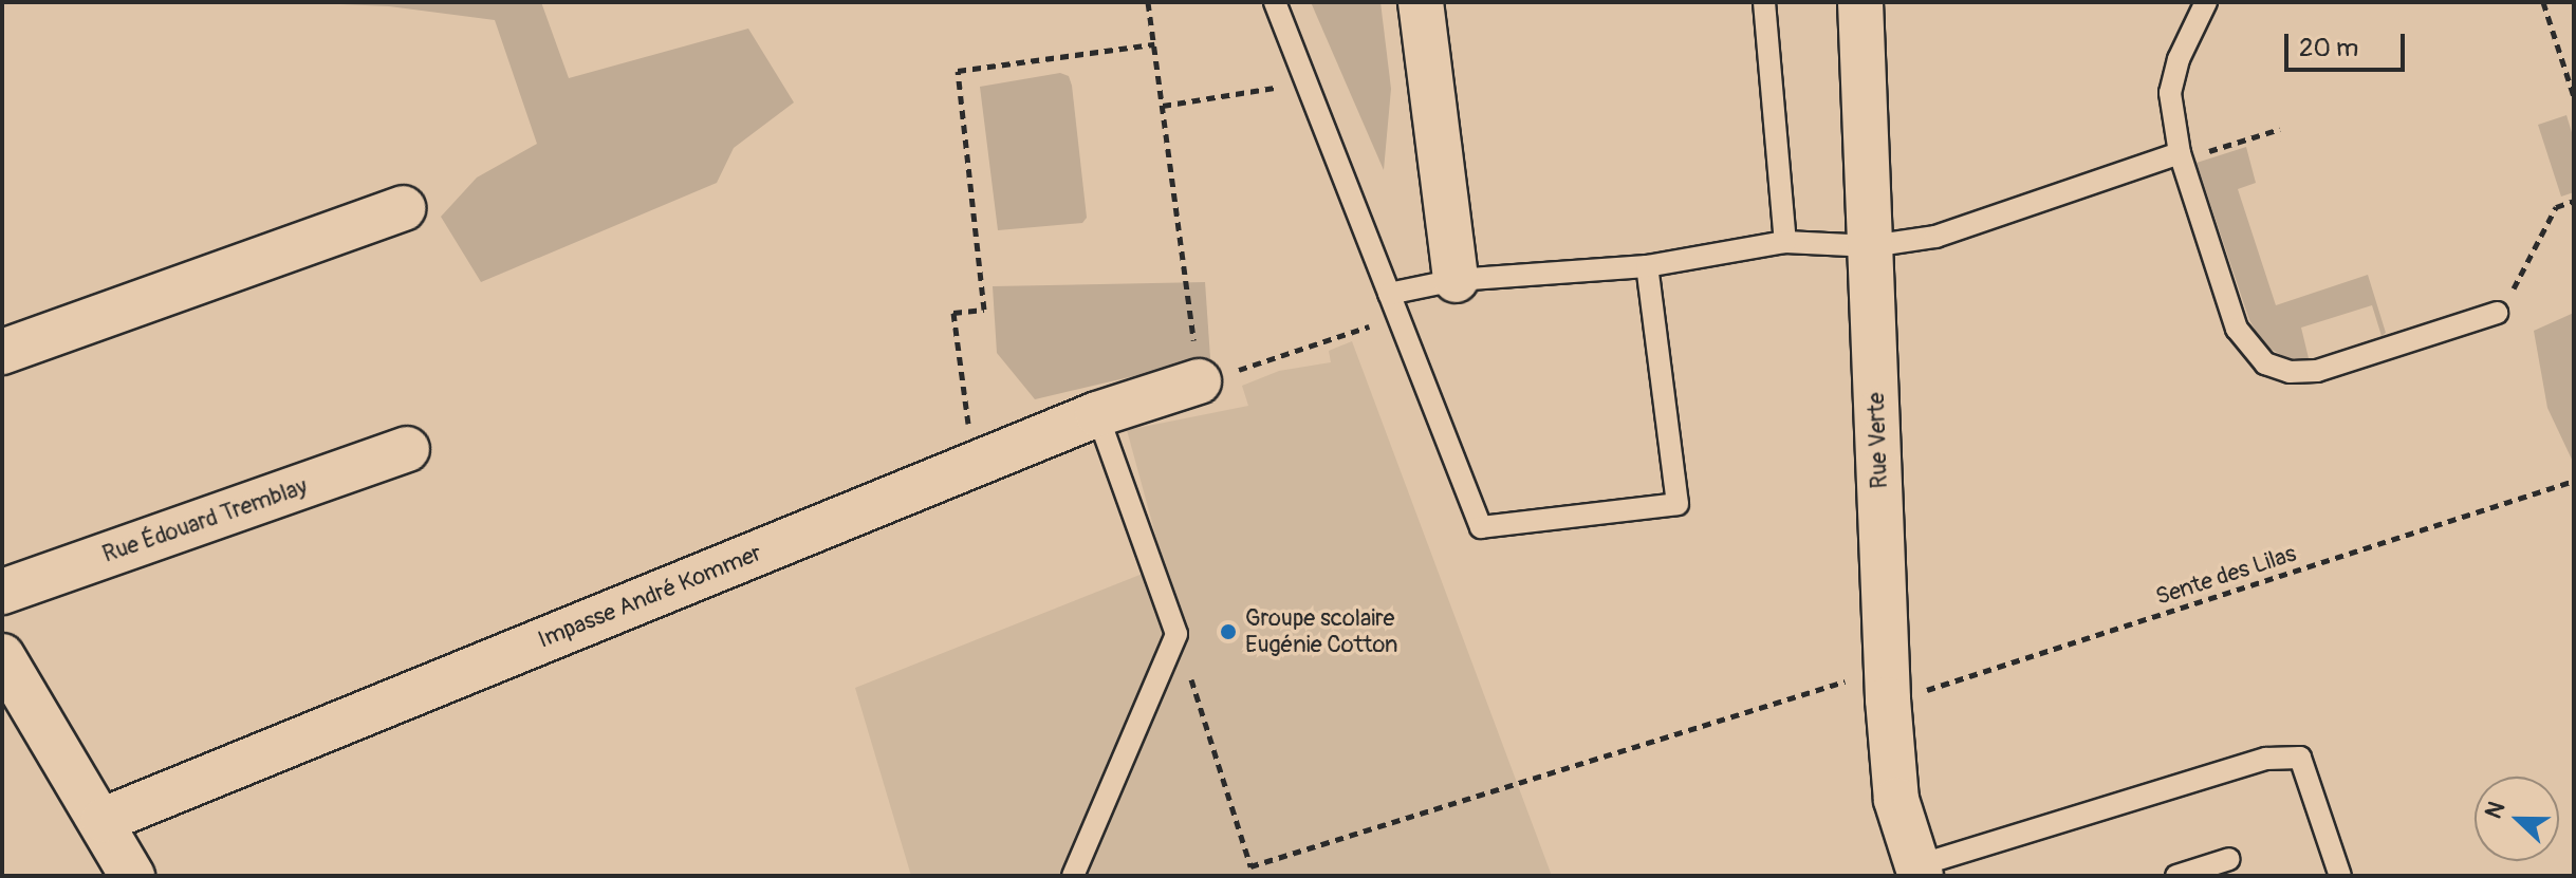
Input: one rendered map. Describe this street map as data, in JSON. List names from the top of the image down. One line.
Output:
{"streets":{"street":["Rue Verte","Rue Édouard Tremblay","Impasse André Kommer"],"path":["Sente des Lilas"]},"crossings":[["Rue Verte","Sente des Lilas"]],"places":["Groupe scolaire Eugénie Cotton"],"scale_bar":"20 m","north":"left"}
